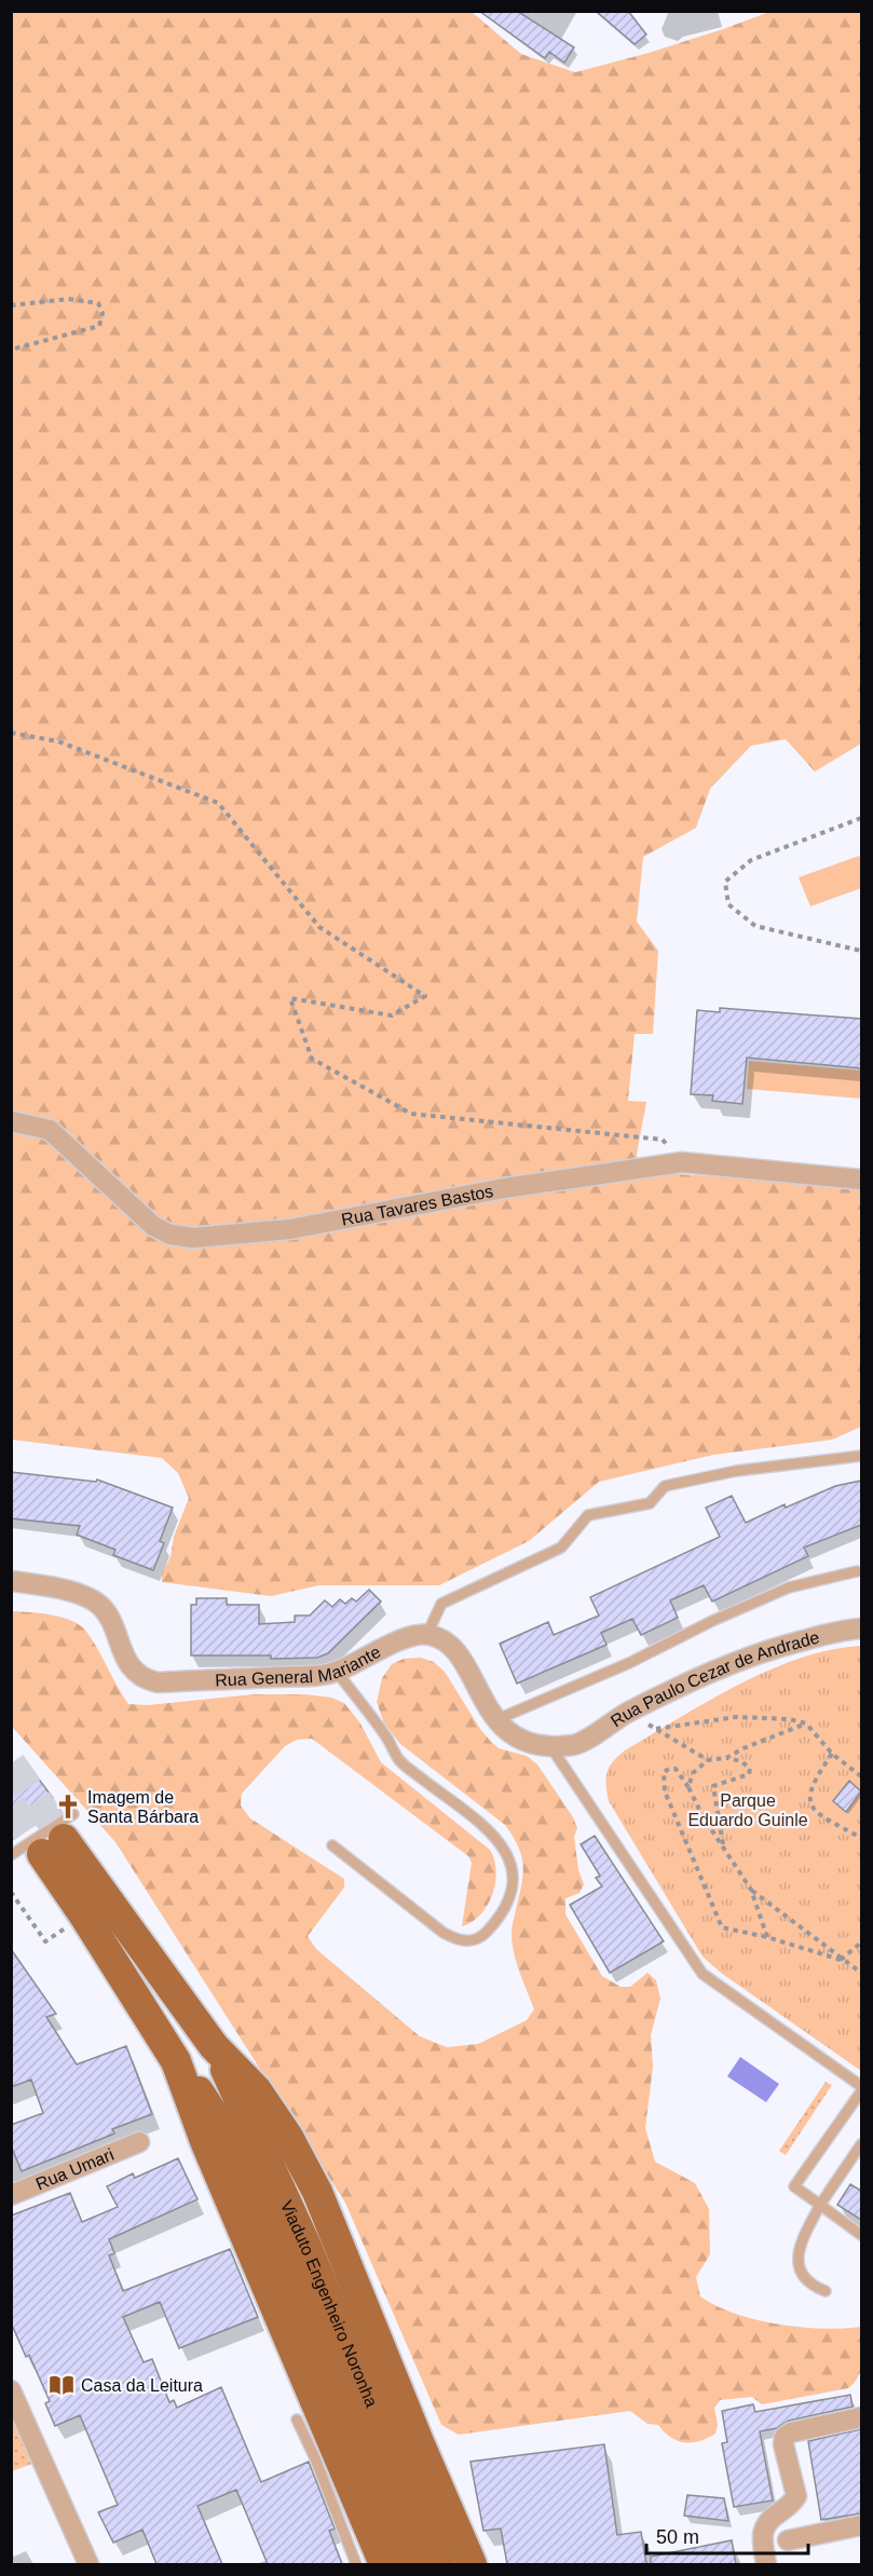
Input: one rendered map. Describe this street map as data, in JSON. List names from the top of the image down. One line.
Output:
{"streets":{"main road":["Viaduto Engenheiro Noronha"],"street":["Rua Tavares Bastos","Rua General Mariante","Rua Paulo Cezar de Andrade","Rua Umari"]},"parks":["Parque Eduardo Guinle"],"places":{"church":["Imagem de Santa Bárbara"],"library":["Casa da Leitura"]},"scale_bar":"50 m"}
